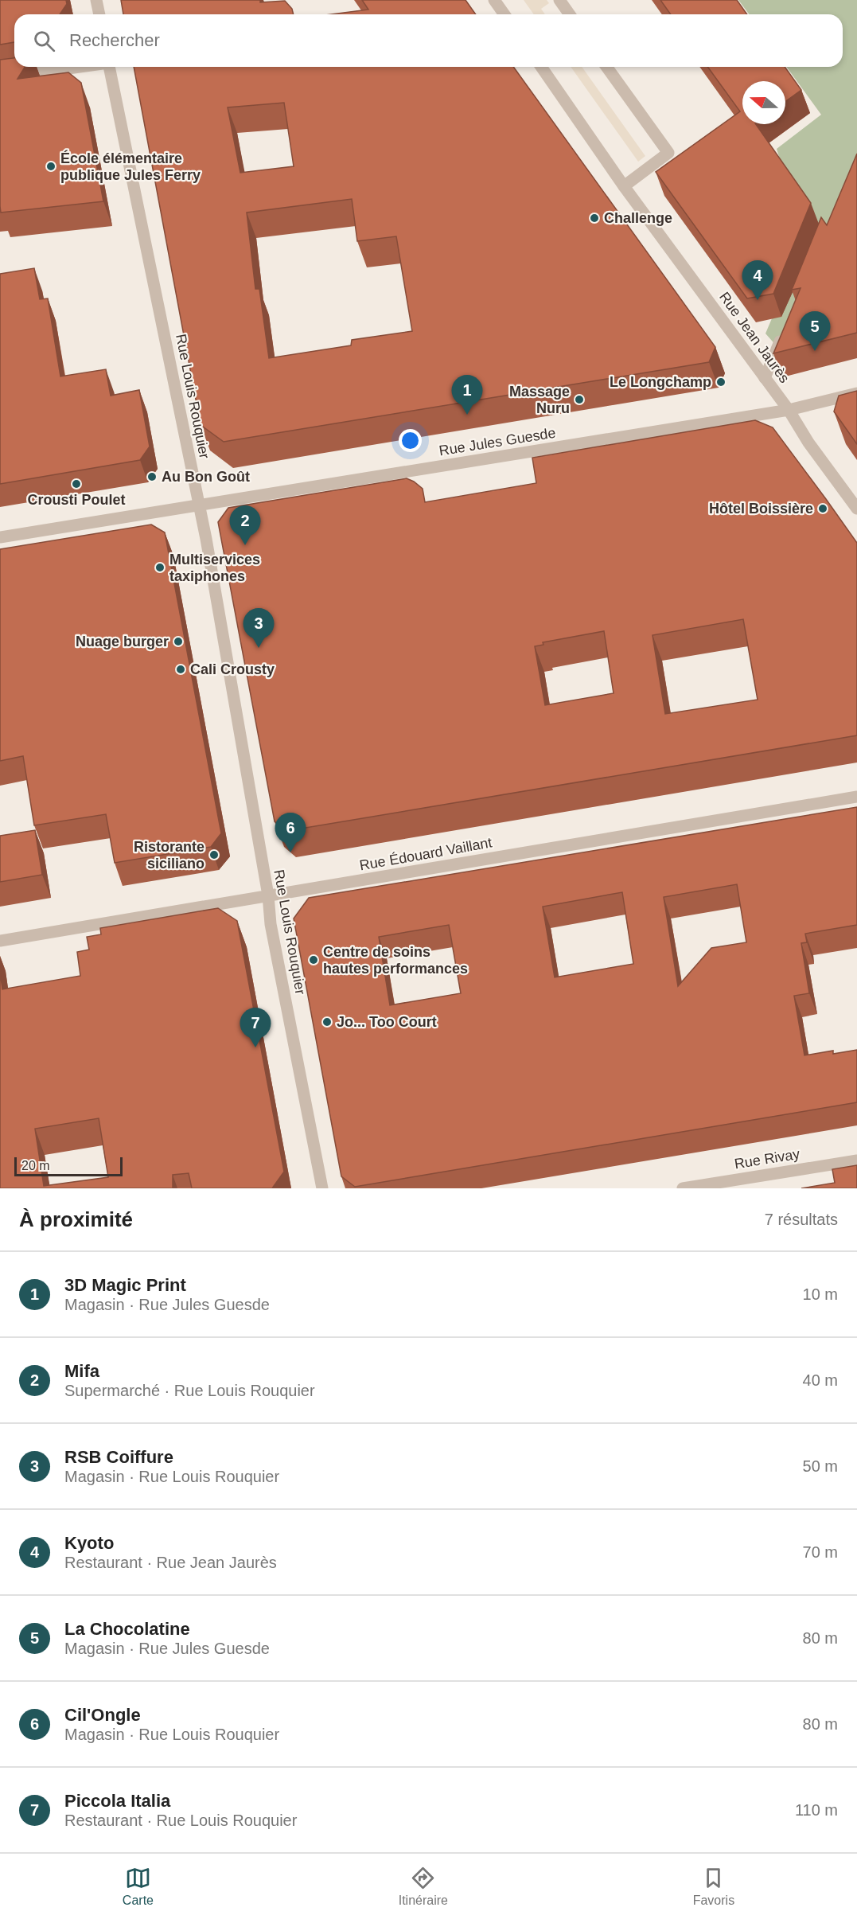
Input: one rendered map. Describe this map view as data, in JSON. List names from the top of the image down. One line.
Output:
{"streets":{"street":["Rue Jean Jaurès","Rue Louis Rouquier","Rue Jules Guesde","Rue Édouard Vaillant","Rue Rivay"]},"crossings":[["Rue Jean Jaurès","Rue Jules Guesde"],["Rue Louis Rouquier","Rue Jules Guesde"],["Rue Louis Rouquier","Rue Édouard Vaillant"]],"places":["École élémentaire publique Jules Ferry","Challenge","Le Longchamp","Massage Nuru","Au Bon Goût","Crousti Poulet","Hôtel Boissière","Multiservices taxiphones","Nuage burger","Cali Crousty","Ristorante siciliano","Centre de soins hautes performances","Jo... Too Court"],"scale_bar":"20 m","north":"left","page":{"search":"Rechercher","pins":["4","5","1","2","3","6","7"],"scale":"20 m","heading":["À proximité","7 résultats"],"list":[{"mark":"1","name":"3D Magic Print","note":"Magasin · Rue Jules Guesde","value":"10 m"},{"mark":"2","name":"Mifa","note":"Supermarché · Rue Louis Rouquier","value":"40 m"},{"mark":"3","name":"RSB Coiffure","note":"Magasin · Rue Louis Rouquier","value":"50 m"},{"mark":"4","name":"Kyoto","note":"Restaurant · Rue Jean Jaurès","value":"70 m"},{"mark":"5","name":"La Chocolatine","note":"Magasin · Rue Jules Guesde","value":"80 m"},{"mark":"6","name":"Cil'Ongle","note":"Magasin · Rue Louis Rouquier","value":"80 m"},{"mark":"7","name":"Piccola Italia","note":"Restaurant · Rue Louis Rouquier","value":"110 m"}],"nav":["Carte","Itinéraire","Favoris"]}}
